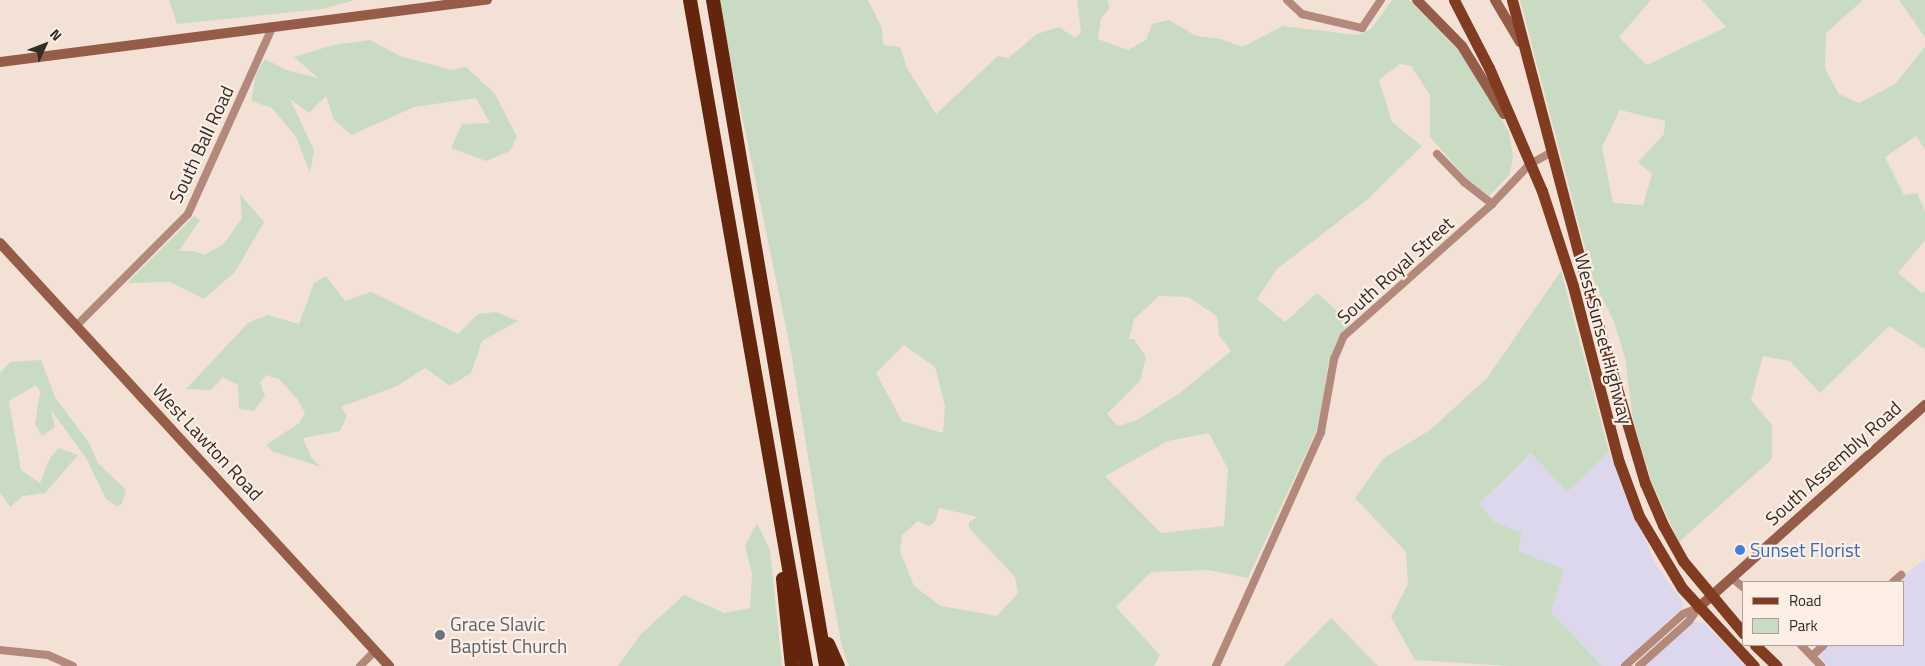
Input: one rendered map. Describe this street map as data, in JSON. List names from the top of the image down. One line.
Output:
{"streets":{"main road":["West Sunset Highway"],"street":["South Ball Road","South Royal Street","West Lawton Road","South Assembly Road"]},"crossings":[["South Ball Road","West Lawton Road"],["South Royal Street","West Sunset Highway"],["West Sunset Highway","South Assembly Road"]],"places":["Sunset Florist","Grace Slavic Baptist Church"],"legend":["Road","Park"],"north":"top right"}
